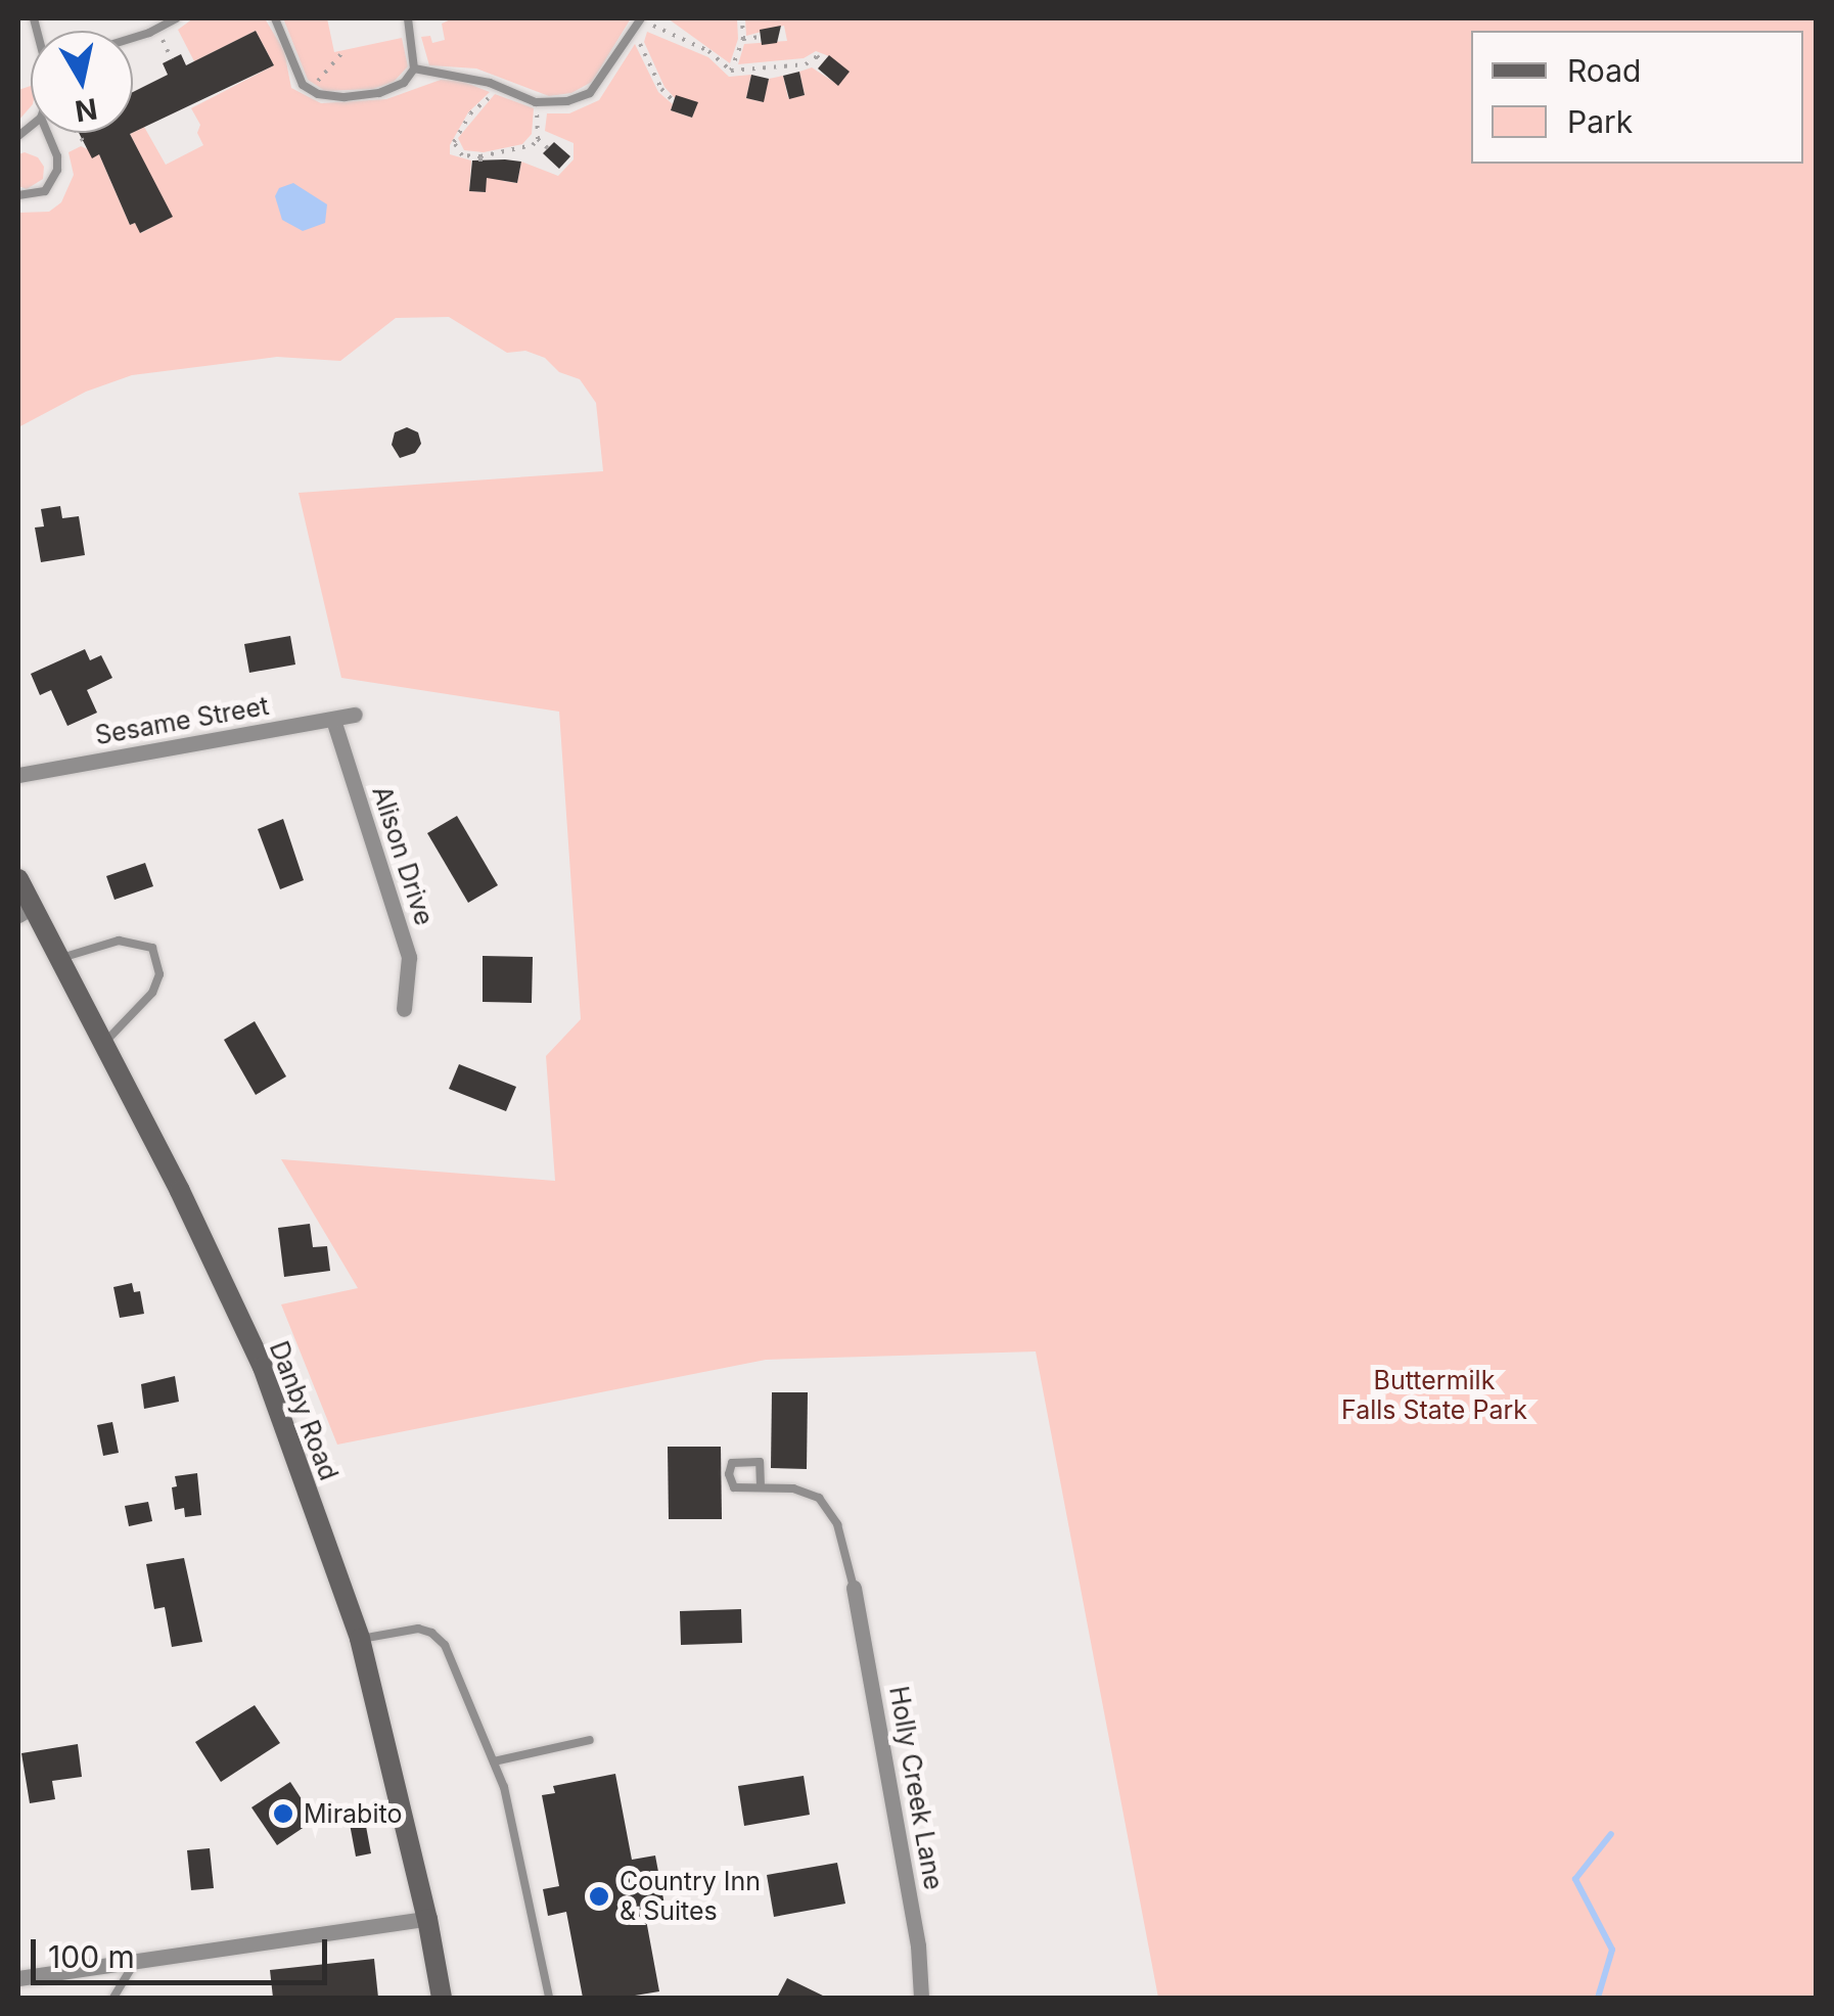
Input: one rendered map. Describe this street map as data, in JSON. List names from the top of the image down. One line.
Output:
{"streets":{"main road":["Danby Road"],"street":["Sesame Street","Alison Drive","Holly Creek Lane"]},"crossings":[["Sesame Street","Alison Drive"]],"parks":["Buttermilk Falls State Park"],"places":["Mirabito","Country Inn & Suites"],"legend":["Road","Park"],"scale_bar":"100 m","north":"bottom"}
